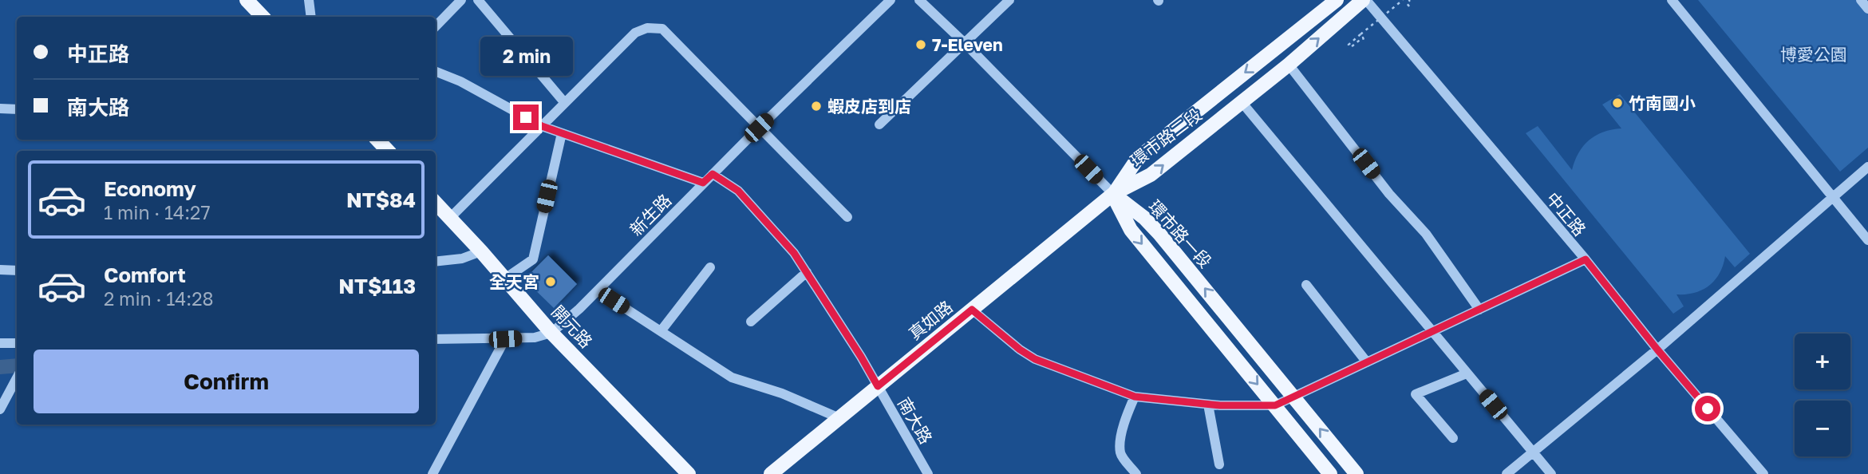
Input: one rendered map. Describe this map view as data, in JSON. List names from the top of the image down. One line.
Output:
{"streets":{"main road":["環市路二段","環市路一段","真如路","開元路"],"street":["中正路","新生路","南大路"]},"crossings":[["環市路二段","中正路"],["環市路二段","環市路一段"],["環市路二段","真如路"],["新生路","開元路"],["新生路","南大路"],["環市路一段","真如路"],["真如路","南大路"]],"parks":["博愛公園"],"places":["7-Eleven","竹南國小","蝦皮店到店","全天宮"],"page":{"banner":["中正路","南大路"],"bubble":"2 min","list":[{"name":"Economy","note":"1 min · 14:27","value":"NT$84"},{"name":"Comfort","note":"2 min · 14:28","value":"NT$113"}],"map_buttons":["+","−"],"buttons":"Confirm"}}
